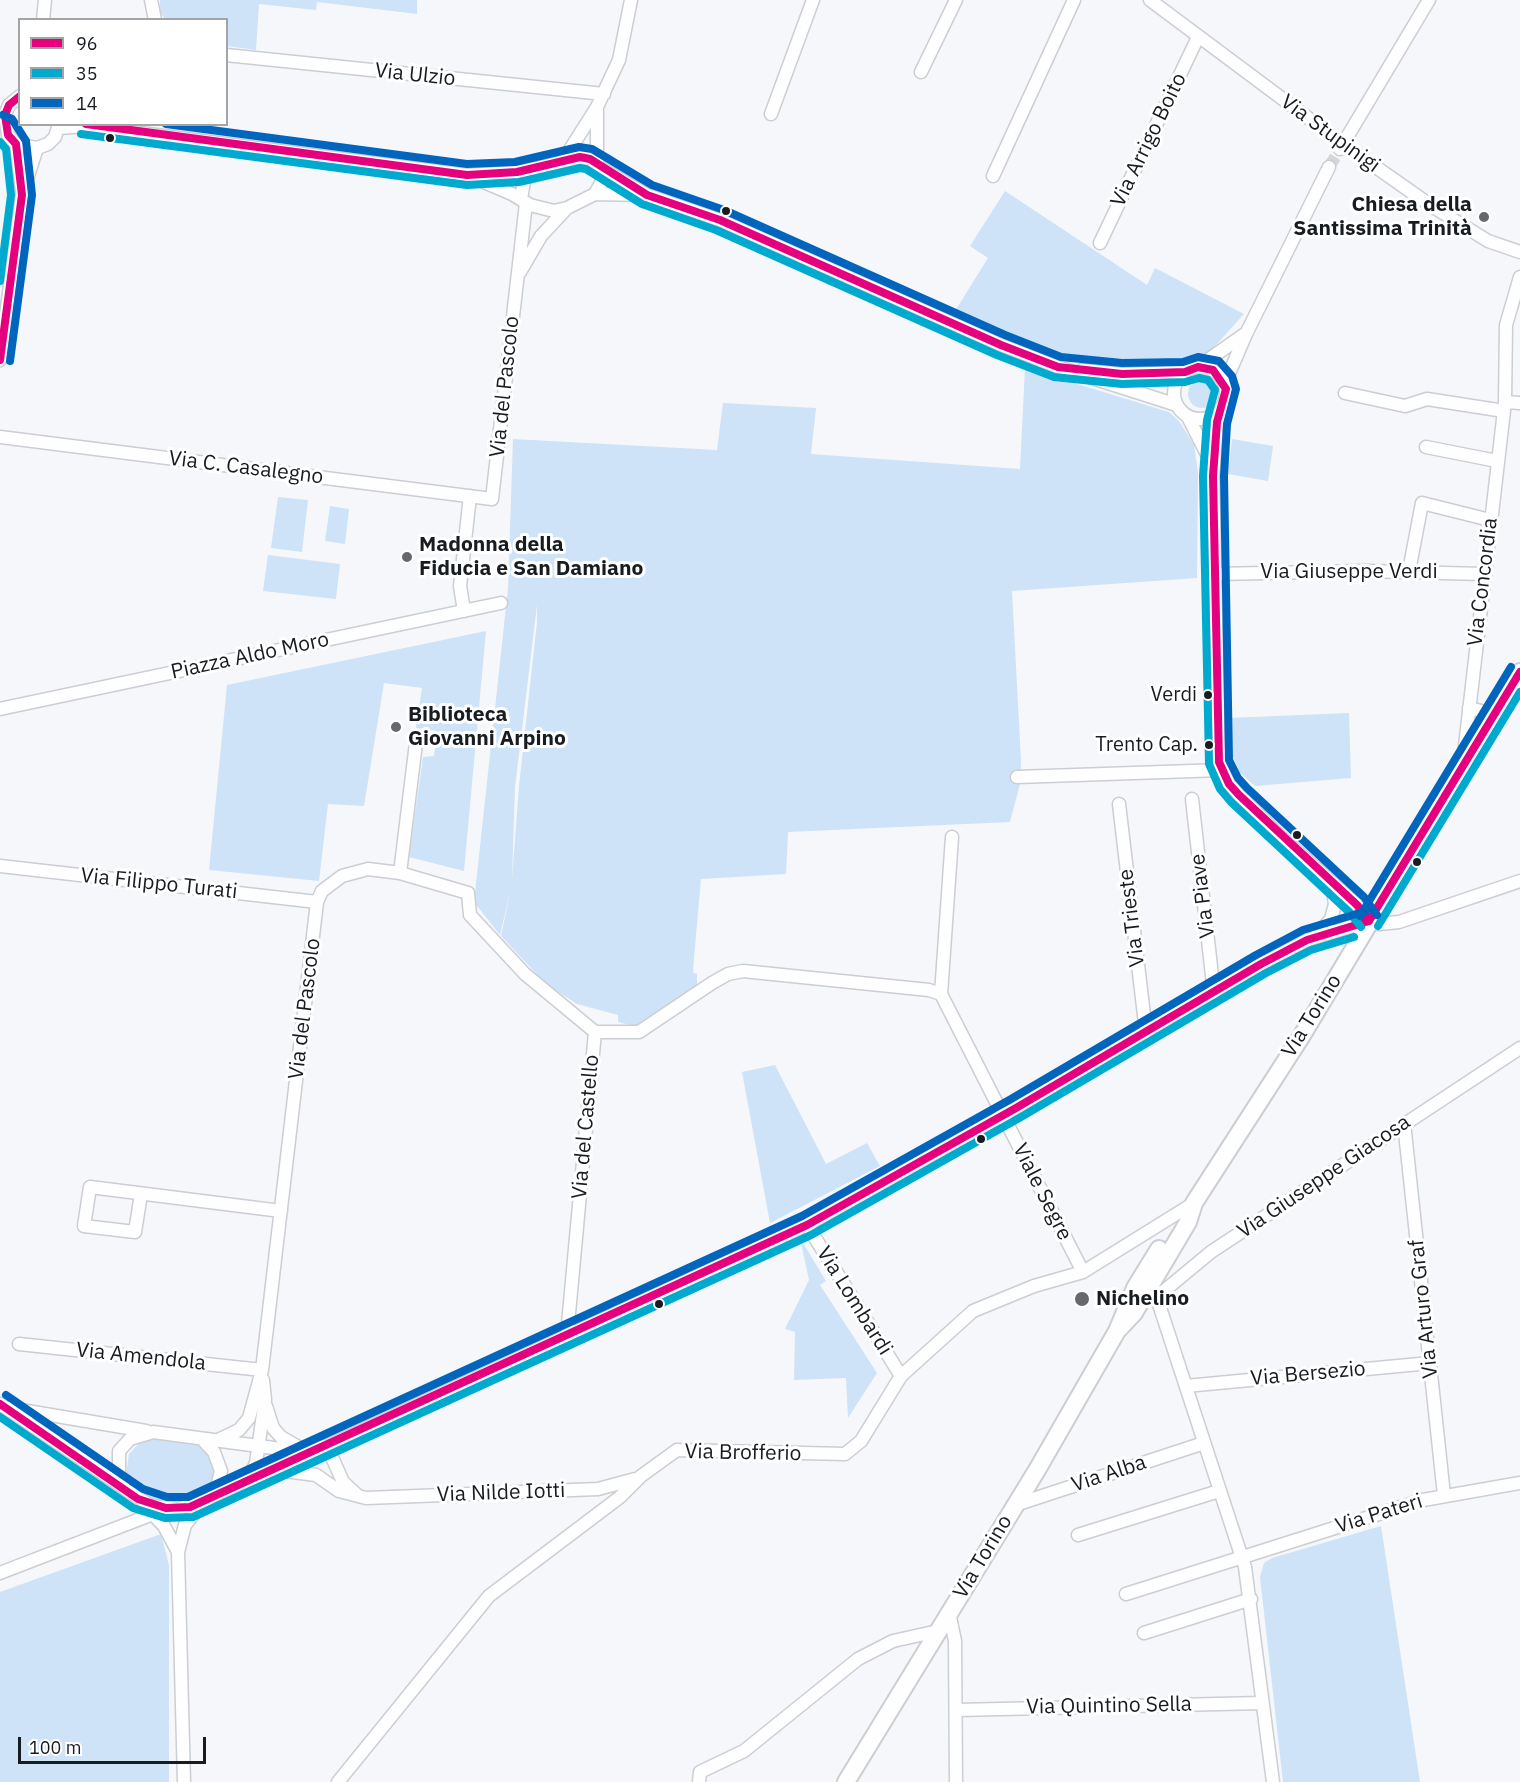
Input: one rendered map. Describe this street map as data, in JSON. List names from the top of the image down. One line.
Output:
{"streets":{"main road":["Via Torino"],"street":["Via Ulzio","Via Stupinigi","Via Arrigo Boito","Via del Pascolo","Via C. Casalegno","Via Giuseppe Verdi","Via Concordia","Piazza Aldo Moro","Via Filippo Turati","Via Piave","Via Trieste","Via del Castello","Via Giuseppe Giacosa","Viale Segre","Via Lombardi","Via Arturo Graf","Via Amendola","Via Bersezio","Via Brofferio","Via Alba","Via Nilde Iotti","Via Pateri","Via Quintino Sella"]},"crossings":[["Via Stupinigi","Via Arrigo Boito"],["Via del Pascolo","Via C. Casalegno"],["Via del Pascolo","Via Filippo Turati"],["Via del Pascolo","Via Amendola"],["Via Giuseppe Verdi","Via Concordia"],["Via Concordia","Via Torino"],["Via Torino","Via Giuseppe Giacosa"],["Via Torino","Via Brofferio"],["Via Torino","Via Alba"],["Via del Castello","Viale Segre"],["Via Giuseppe Giacosa","Via Arturo Graf"],["Viale Segre","Via Brofferio"],["Via Lombardi","Via Brofferio"],["Via Arturo Graf","Via Bersezio"],["Via Arturo Graf","Via Pateri"],["Via Brofferio","Via Nilde Iotti"]],"places":["Chiesa della Santissima Trinità","Madonna della Fiducia e San Damiano","Verdi","Biblioteca Giovanni Arpino","Trento Cap.","Nichelino"],"lines":["transit line 96","transit line 14","transit line 35"],"legend":["96","35","14"],"scale_bar":"100 m"}
